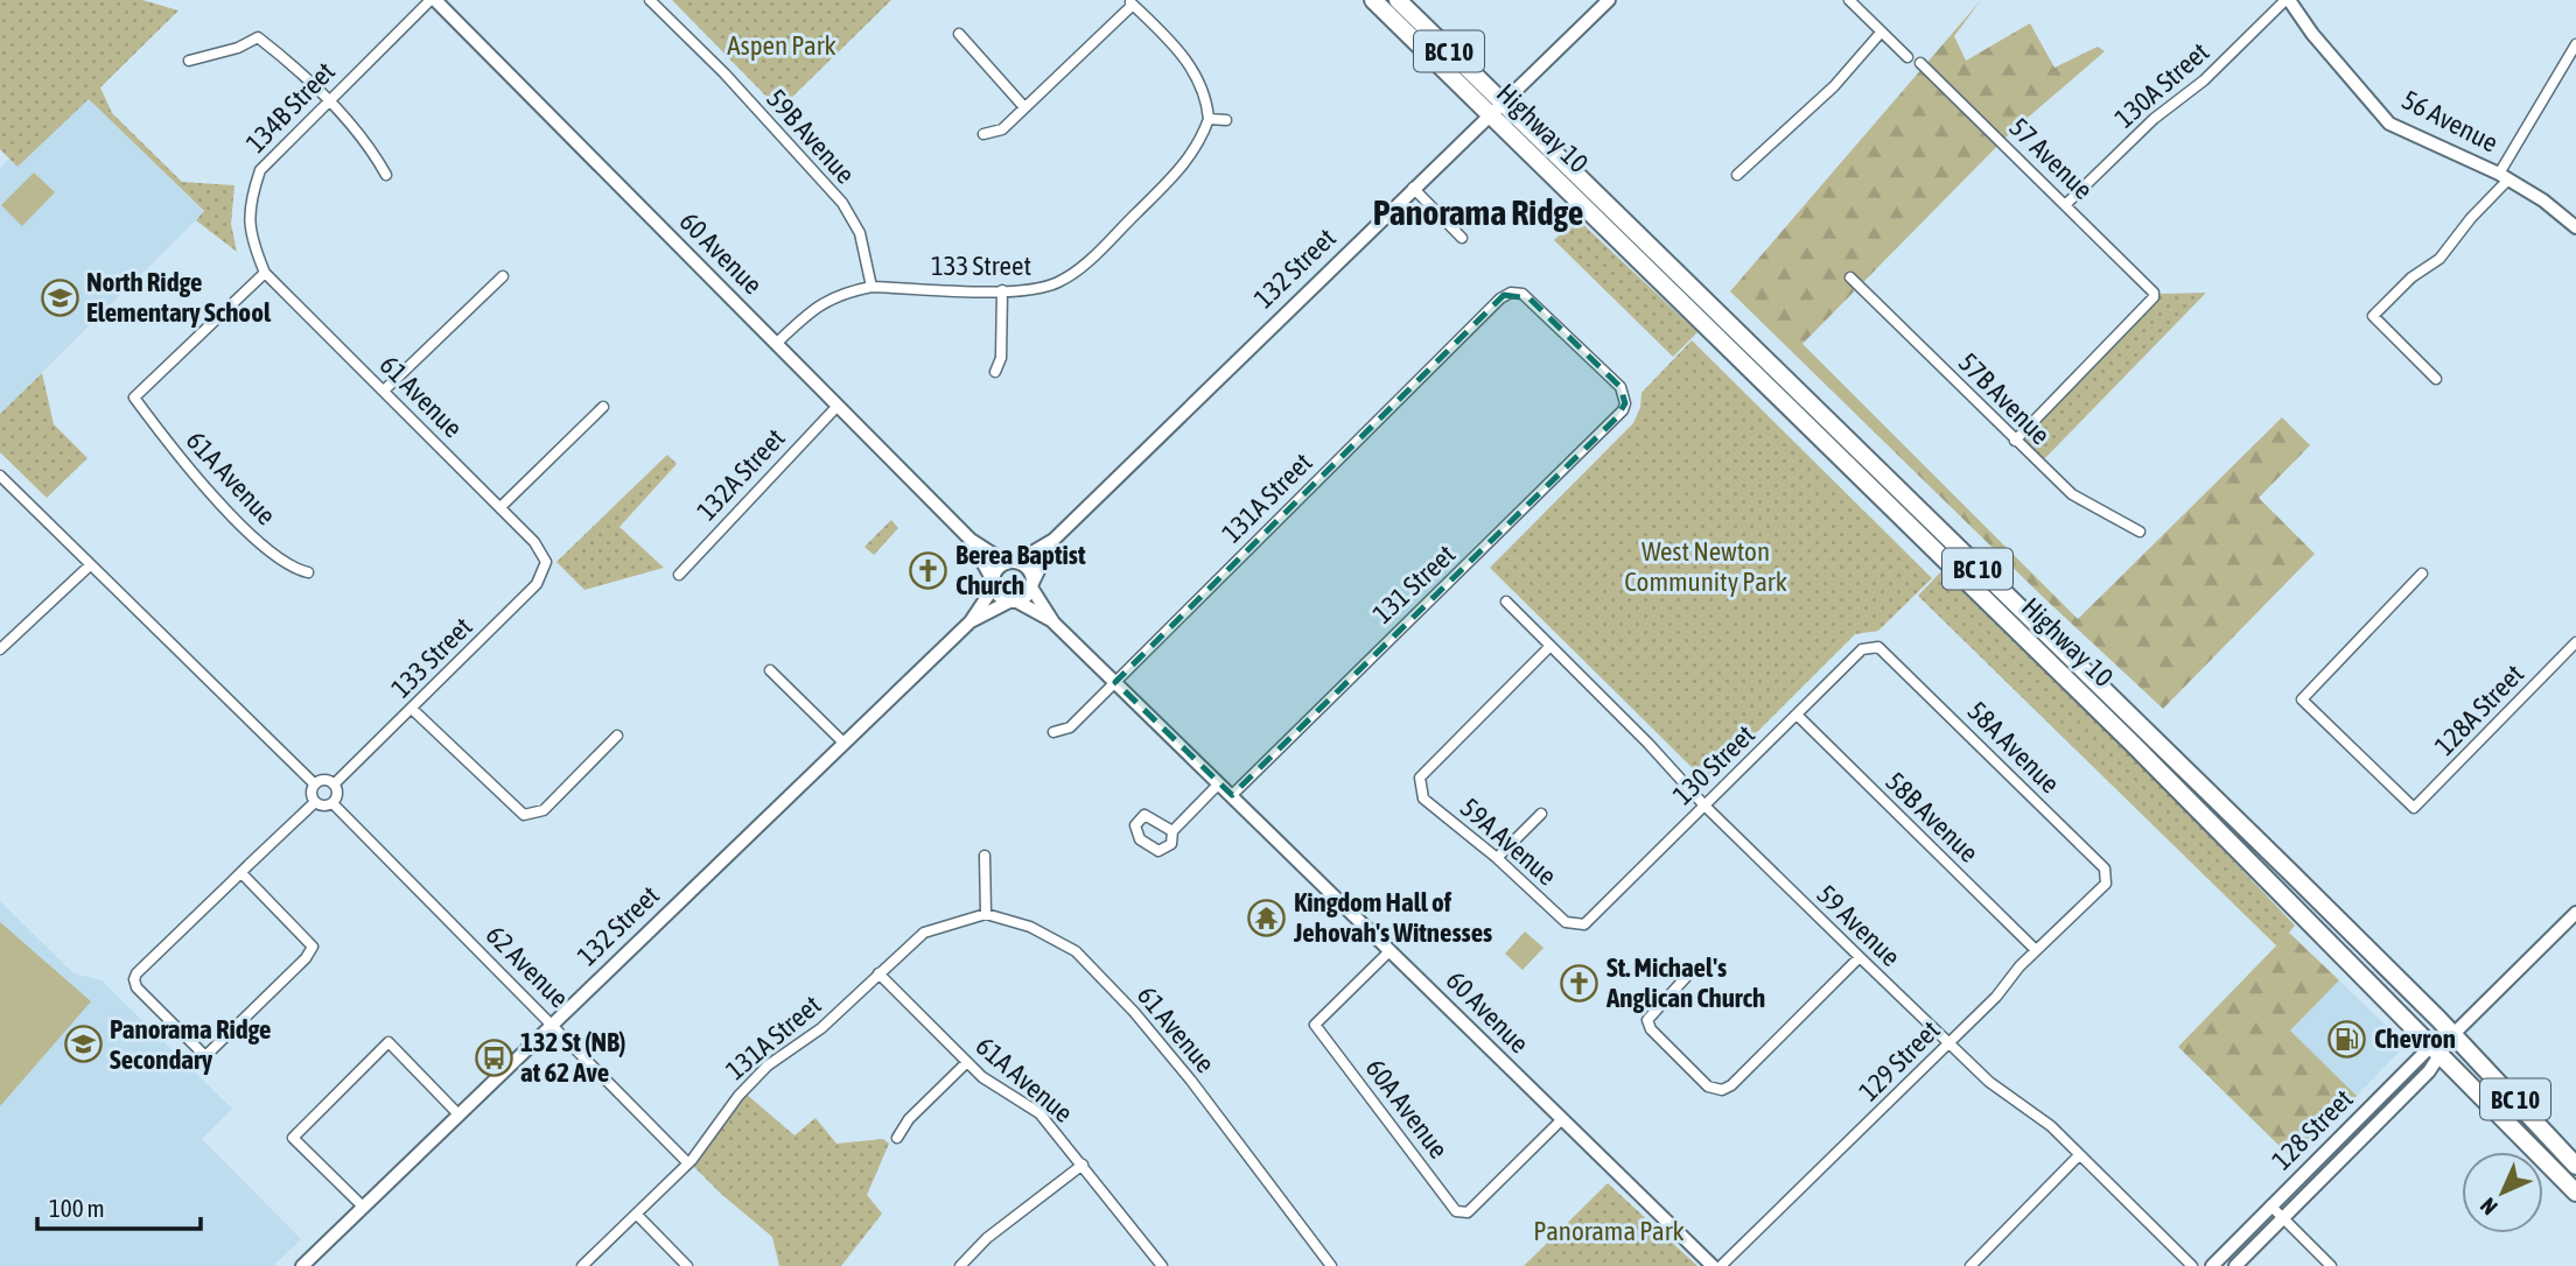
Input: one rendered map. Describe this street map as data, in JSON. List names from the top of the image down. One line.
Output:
{"streets":{"highway":["BC 10","Highway 10"],"street":["130A Street","134B Street","56 Avenue","59B Avenue","57 Avenue","60 Avenue","133 Street","132 Street","61 Avenue","57B Avenue","132A Street","61A Avenue","131A Street","131 Street","128A Street","58A Avenue","130 Street","58B Avenue","59A Avenue","59 Avenue","62 Avenue","129 Street","60A Avenue","128 Street"]},"crossings":[["130A Street","56 Avenue"],["130A Street","57 Avenue"],["134B Street","60 Avenue"],["134B Street","61 Avenue"],["134B Street","61A Avenue"],["Highway 10","132 Street"],["Highway 10","128 Street"],["59B Avenue","133 Street"],["57 Avenue","57B Avenue"],["60 Avenue","133 Street"],["60 Avenue","132 Street"],["60 Avenue","132A Street"],["60 Avenue","131A Street"],["60 Avenue","131 Street"],["60 Avenue","60A Avenue"],["133 Street","61 Avenue"],["133 Street","62 Avenue"],["132 Street","62 Avenue"],["61 Avenue","61A Avenue"],["61 Avenue","131A Street"],["61A Avenue","131A Street"],["131A Street","131 Street"],["131A Street","62 Avenue"],["58A Avenue","130 Street"],["58A Avenue","129 Street"],["130 Street","58B Avenue"],["130 Street","59A Avenue"],["130 Street","59 Avenue"],["58B Avenue","129 Street"],["59A Avenue","59 Avenue"],["59 Avenue","129 Street"]],"districts":["Panorama Ridge"],"parks":["Aspen Park","West Newton Community Park","Panorama Park"],"places":{"school or university":["North Ridge Elementary School","Panorama Ridge Secondary"],"church":["Berea Baptist Church","St. Michael's Anglican Church"],"temple":["Kingdom Hall of Jehovah's Witnesses"],"fuel station":["Chevron"],"bus stop":["132 St (NB) at 62 Ave"]},"scale_bar":"100 m","north":"bottom left"}
